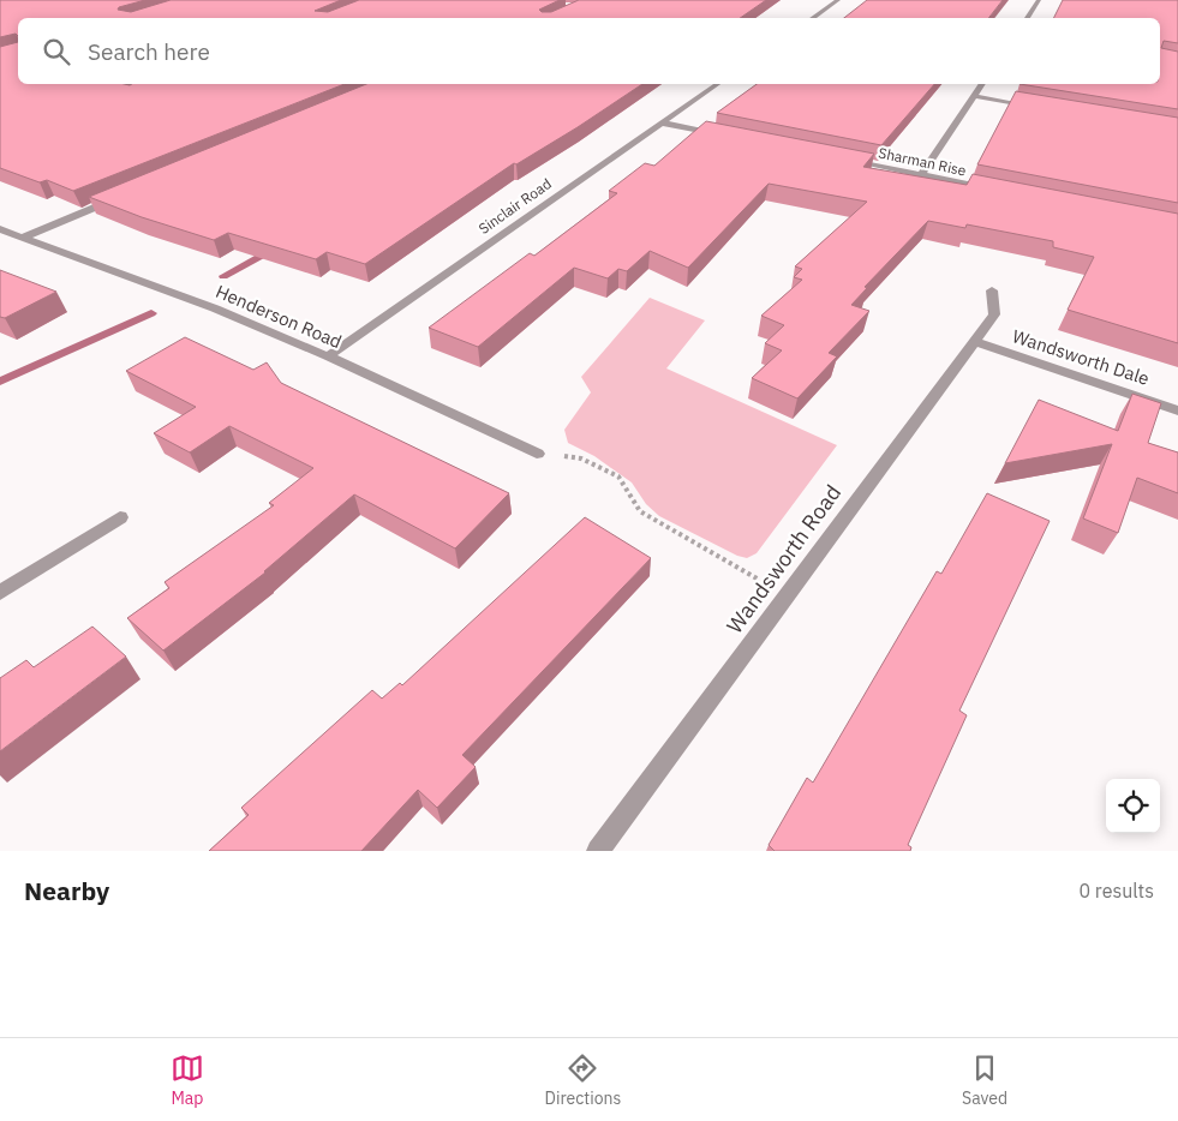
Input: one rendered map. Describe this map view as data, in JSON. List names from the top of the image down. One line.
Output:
{"streets":{"street":["Sharman Rise","Sinclair Road","Henderson Road","Wandsworth Dale","Wandsworth Road"]},"crossings":[["Sinclair Road","Henderson Road"],["Wandsworth Dale","Wandsworth Road"]],"page":{"search":"Search here","heading":["Nearby","0 results"],"nav":["Map","Directions","Saved"]}}
